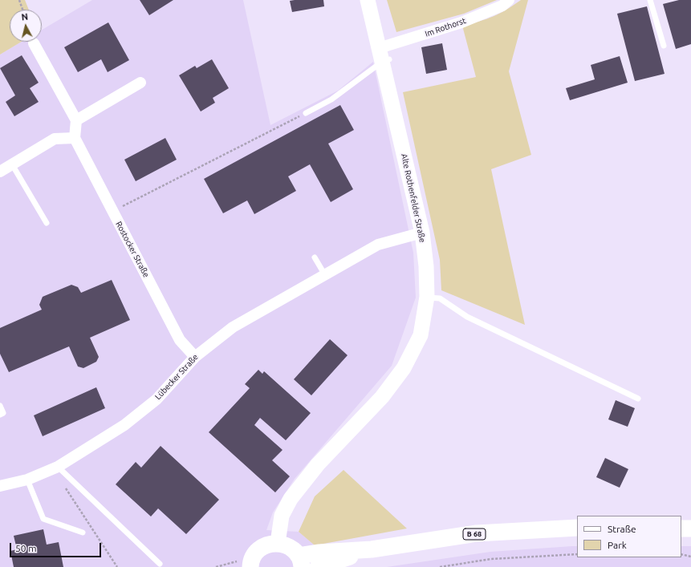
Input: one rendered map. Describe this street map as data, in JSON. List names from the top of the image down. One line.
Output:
{"streets":{"main road":["B 68"],"street":["Im Rothorst","Alte Rothenfelder Straße","Rostocker Straße","Lübecker Straße"]},"crossings":[["Im Rothorst","Alte Rothenfelder Straße"],["Alte Rothenfelder Straße","Lübecker Straße"],["Rostocker Straße","Lübecker Straße"]],"legend":["Straße","Park"],"scale_bar":"50 m","north":"top"}
